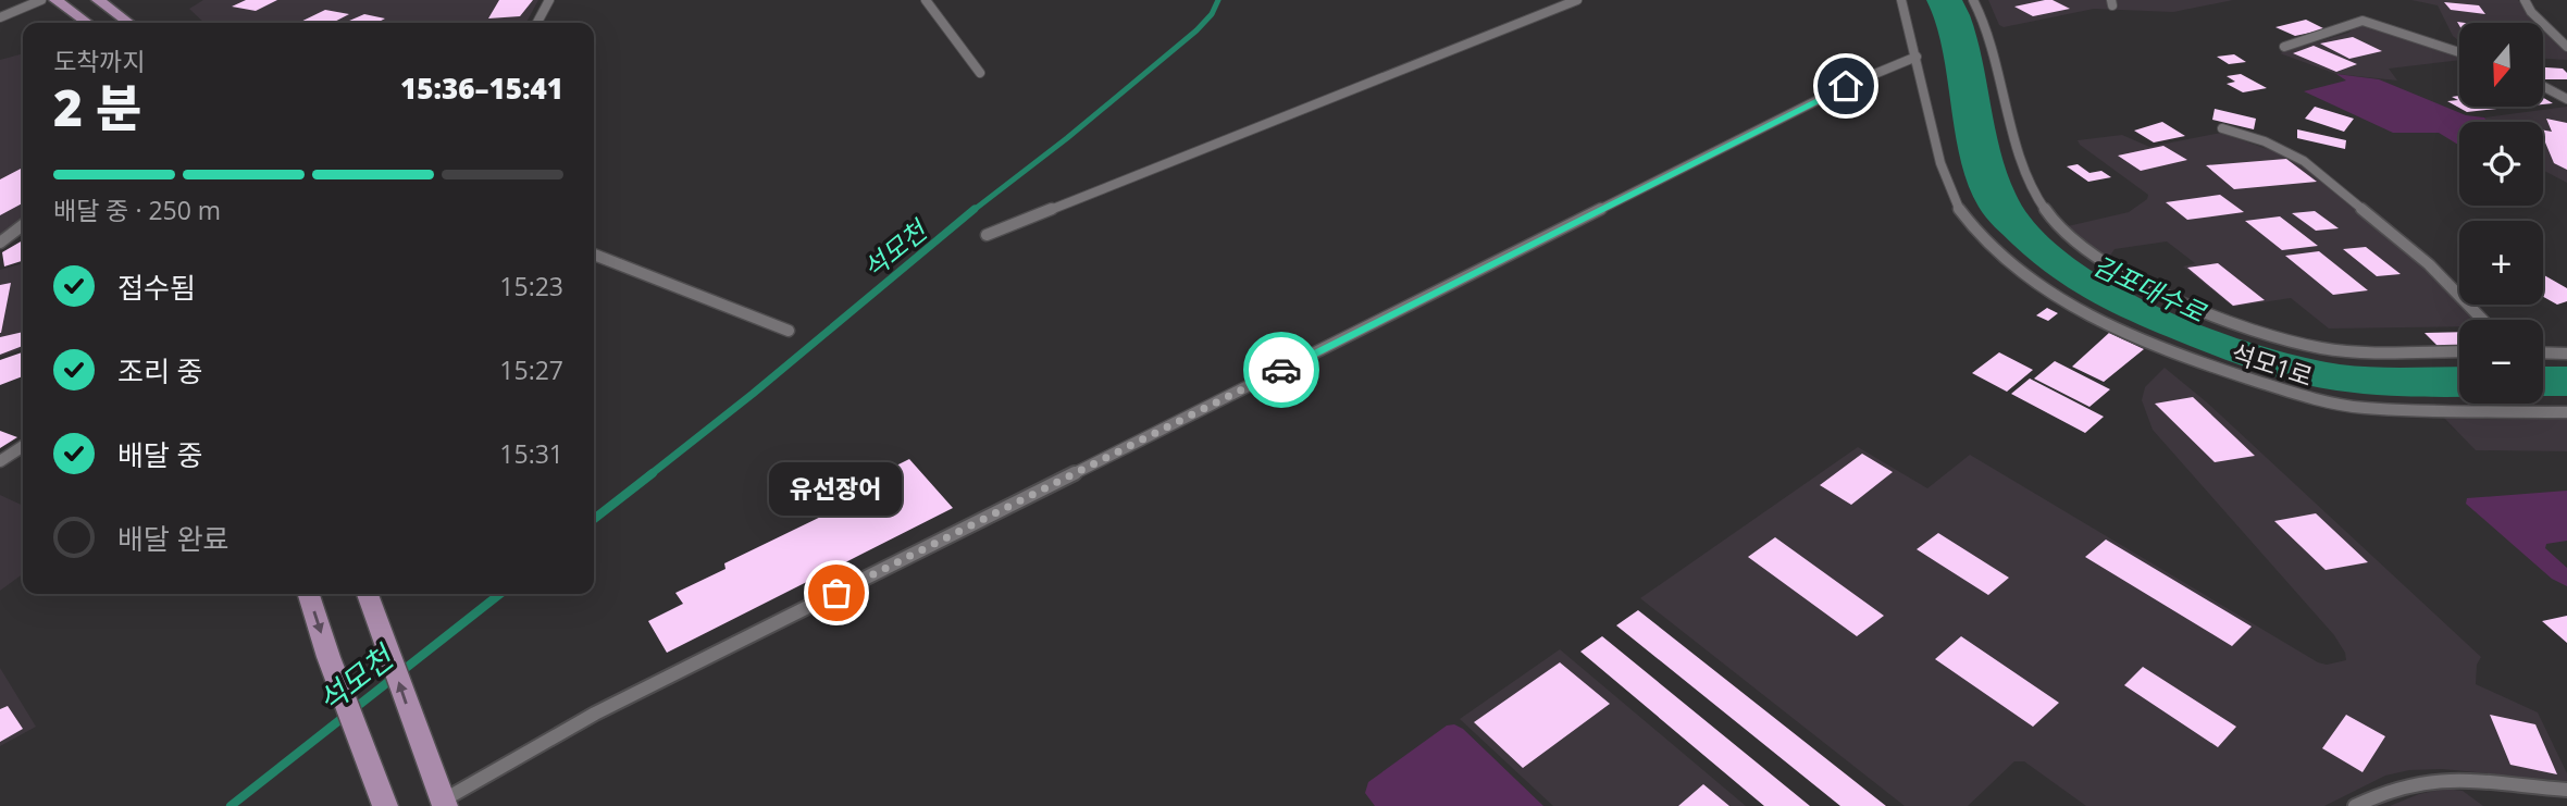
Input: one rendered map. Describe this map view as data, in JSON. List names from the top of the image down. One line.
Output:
{"streets":{"lane":["석모1로"]},"water":["석모천","김포대수로"],"places":["유선장어"],"north":"bottom","page":{"map_buttons":["+","−"],"heading":["2 분","도착까지","15:36–15:41"],"bar":"배달 중 · 250 m","list":[["접수됨","15:23"],["조리 중","15:27"],["배달 중","15:31"],"배달 완료"],"bubble":"유선장어"}}
